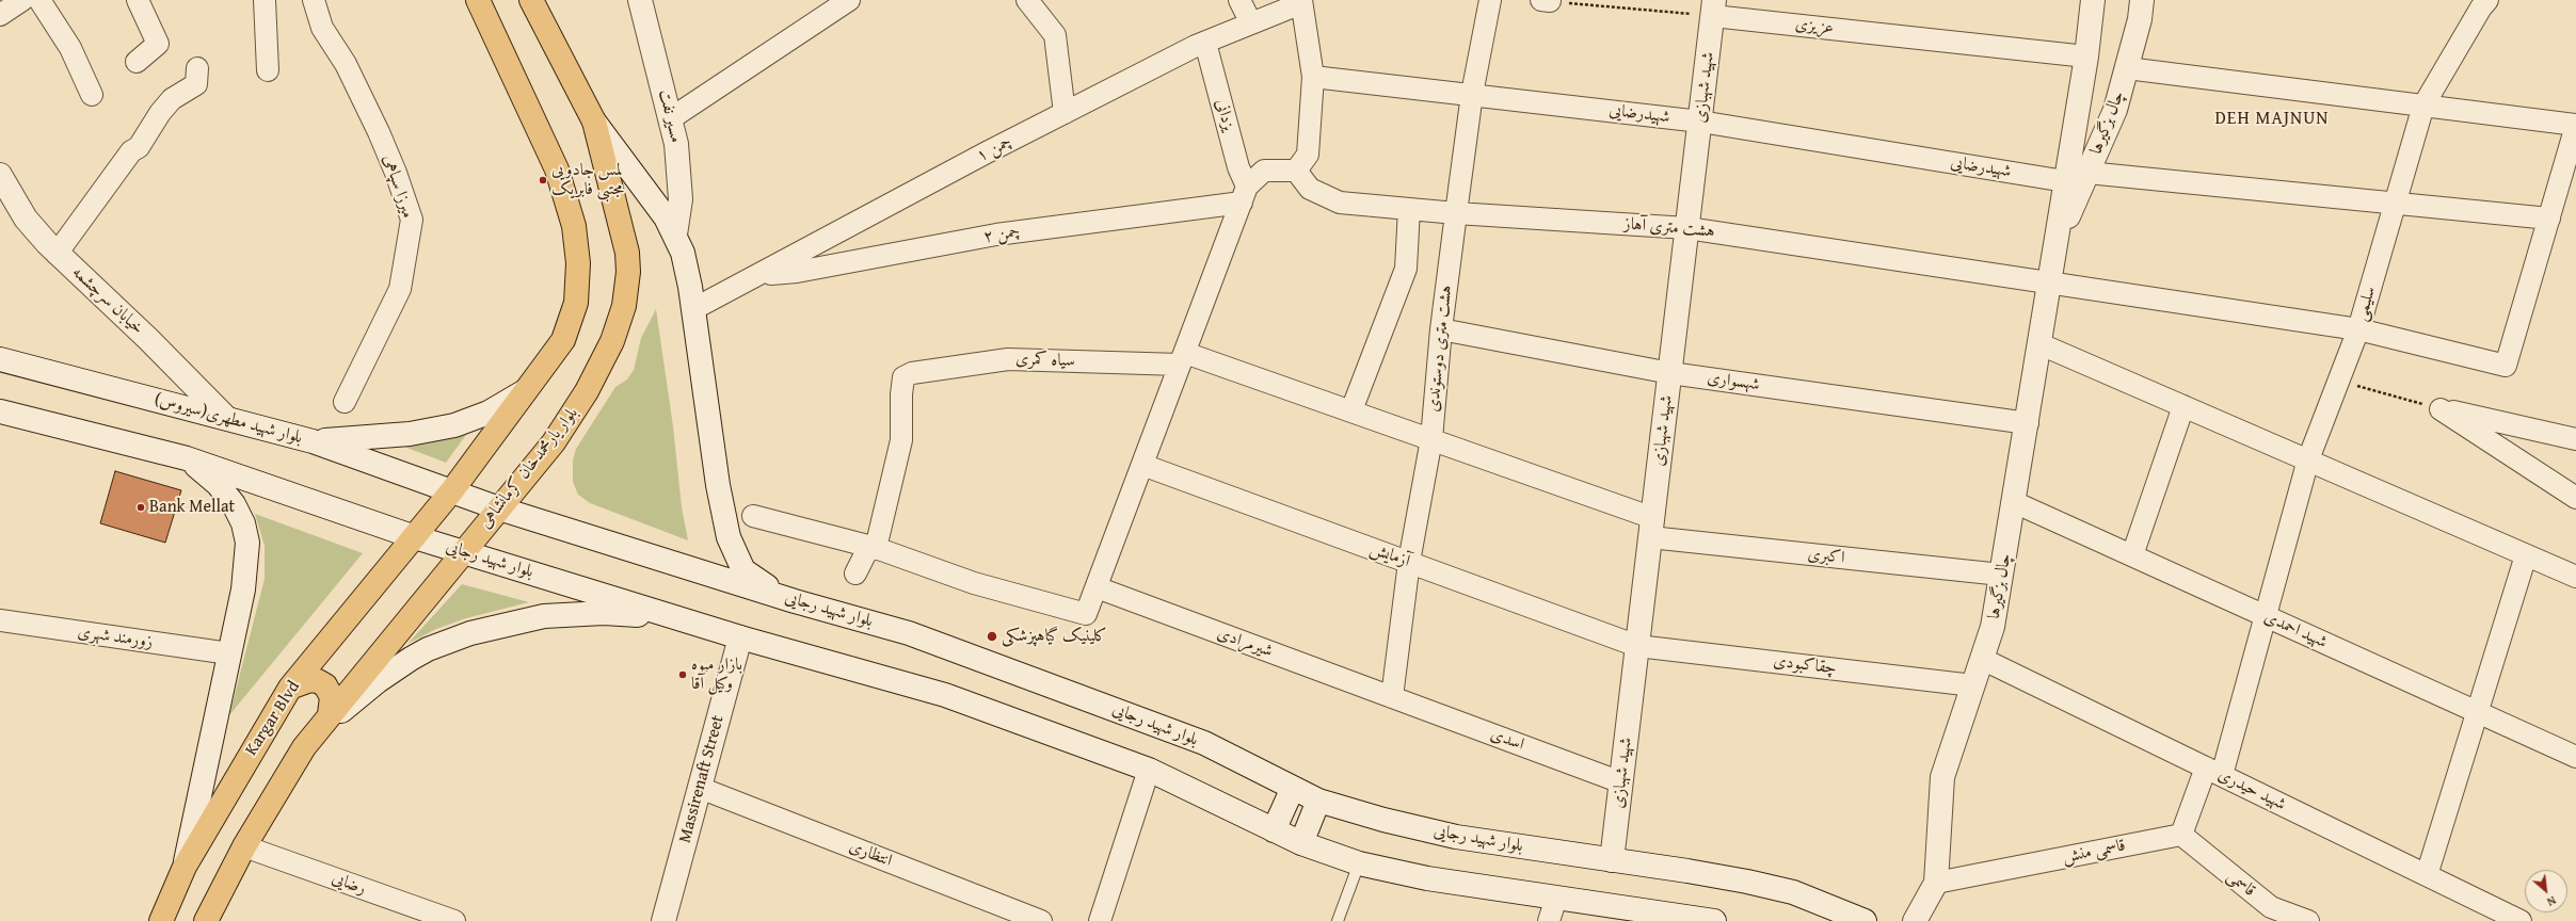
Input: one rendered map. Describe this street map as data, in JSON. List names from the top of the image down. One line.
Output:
{"streets":{"main road":["شهید شهبازی","مسیر نفت","چال بزگیرها","خیابان سرچشمه","بلوار شهید مطهری(سیروس)","بلوار یارمحمدخان کرمانشاهی","بلوار شهید رجایی","Kargar Blvd","Massirenaft Street"],"street":["عزیزی","شهیدرضایی","یزدانی","چمن ۱","میرزا سپاهی","هشت متری آهاز","چمن ۲","سلیمی","هشت متری دوستوندی","سیاه کمری","شهسواری","آزمایش","اکبری","شهید احمدی","زورمند شهری","شیرمرادی","چقاکبودی","اسدی","شهید حیدری","قاسمی منش","انتظاری","رضایی","قاسمی"]},"crossings":[["عزیزی","شهید شهبازی"],["عزیزی","چال بزگیرها"],["شهید شهبازی","شهیدرضایی"],["شهید شهبازی","هشت متری آهاز"],["شهید شهبازی","شهسواری"],["شهید شهبازی","آزمایش"],["شهید شهبازی","اکبری"],["شهید شهبازی","بلوار شهید رجایی"],["شهید شهبازی","چقاکبودی"],["شهید شهبازی","اسدی"],["شهیدرضایی","چال بزگیرها"],["شهیدرضایی","هشت متری دوستوندی"],["یزدانی","چمن ۱"],["یزدانی","چمن ۲"],["چال بزگیرها","هشت متری آهاز"],["چال بزگیرها","شهسواری"],["چال بزگیرها","اکبری"],["چال بزگیرها","شهید احمدی"],["چال بزگیرها","چقاکبودی"],["چال بزگیرها","شهید حیدری"],["چال بزگیرها","قاسمی منش"],["چمن ۱","چمن ۲"],["هشت متری آهاز","سلیمی"],["هشت متری آهاز","هشت متری دوستوندی"],["خیابان سرچشمه","بلوار شهید مطهری(سیروس)"],["سلیمی","شهید احمدی"],["سلیمی","شهید حیدری"],["هشت متری دوستوندی","سیاه کمری"],["هشت متری دوستوندی","شهسواری"],["هشت متری دوستوندی","آزمایش"],["هشت متری دوستوندی","اکبری"],["هشت متری دوستوندی","شیرمرادی"],["هشت متری دوستوندی","اسدی"],["سیاه کمری","اکبری"],["بلوار شهید مطهری(سیروس)","بلوار شهید رجایی"],["بلوار یارمحمدخان کرمانشاهی","بلوار شهید رجایی"],["آزمایش","چقاکبودی"],["بلوار شهید رجایی","Kargar Blvd"],["بلوار شهید رجایی","Massirenaft Street"],["شیرمرادی","اسدی"],["Massirenaft Street","انتظاری"],["قاسمی منش","قاسمی"]],"districts":["DEH MAJNUN"],"places":["لمس جادویی مجتبی فابریک","Bank Mellat","کلینیک گیاهپزشکی","بازار میوه وکیل آقا"],"north":"bottom right"}
